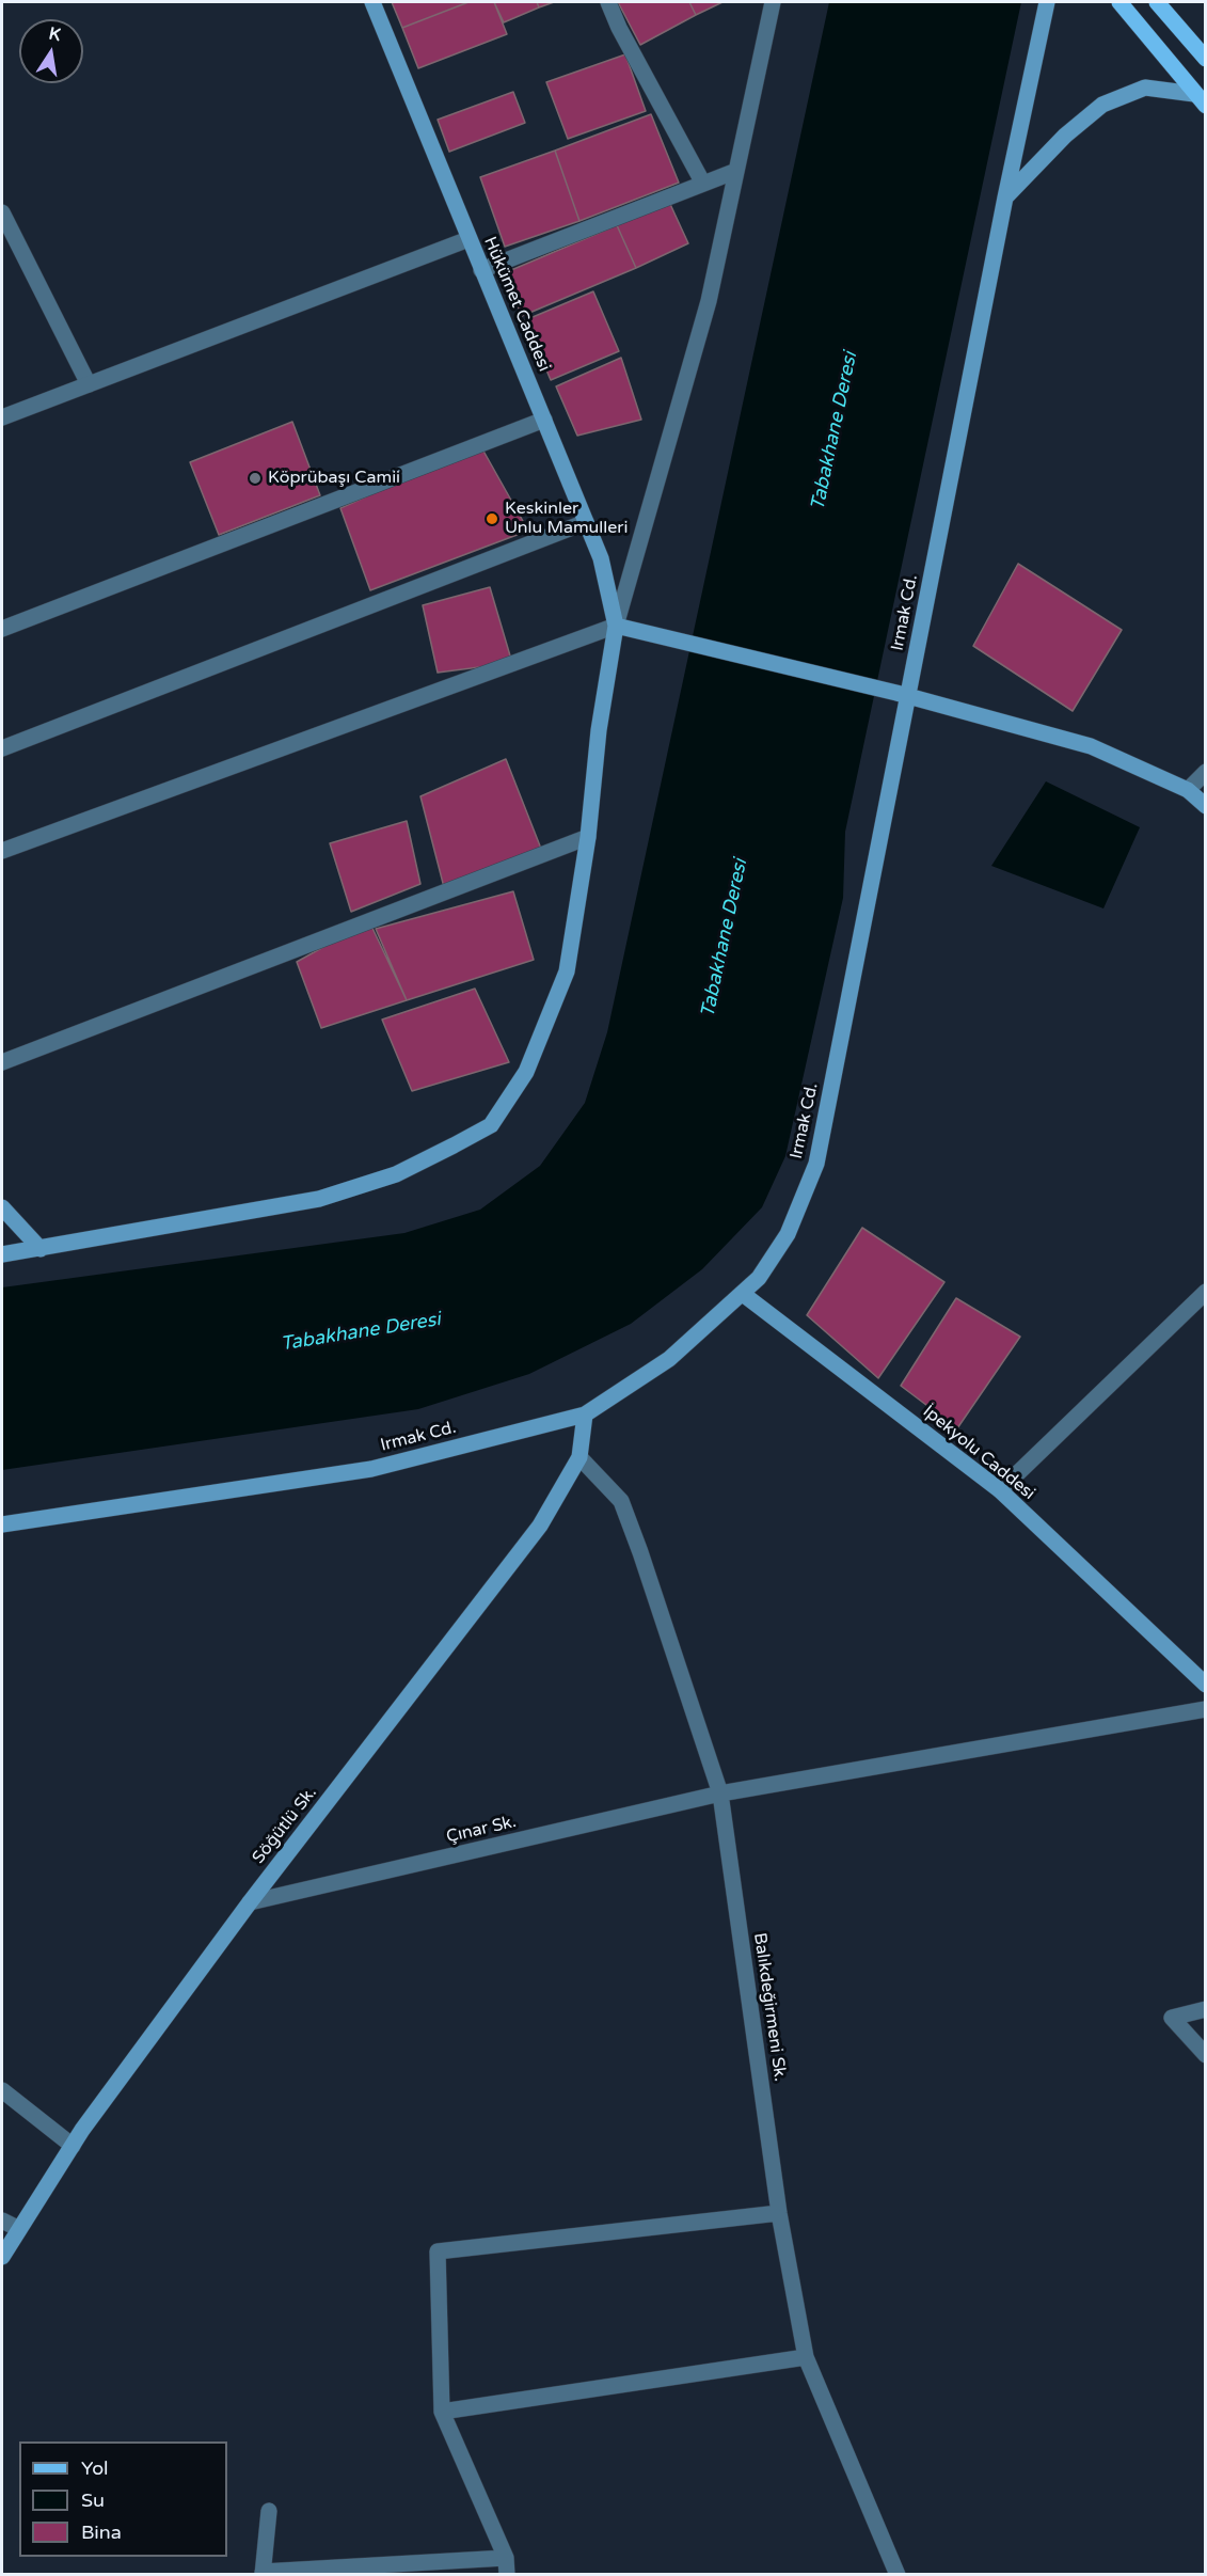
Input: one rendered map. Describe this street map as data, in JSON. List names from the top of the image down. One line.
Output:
{"streets":{"street":["Hükümet Caddesi","Irmak Cd.","İpekyolu Caddesi","Söğütlü Sk.","Çınar Sk.","Balıkdeğirmeni Sk."]},"crossings":[["Irmak Cd.","İpekyolu Caddesi"],["Irmak Cd.","Söğütlü Sk."],["Söğütlü Sk.","Çınar Sk."],["Söğütlü Sk.","Balıkdeğirmeni Sk."],["Çınar Sk.","Balıkdeğirmeni Sk."]],"water":["Tabakhane Deresi"],"places":["Köprübaşı Camii","Keskinler Unlu Mamulleri"],"legend":["Yol","Su","Bina"],"north":"top"}
